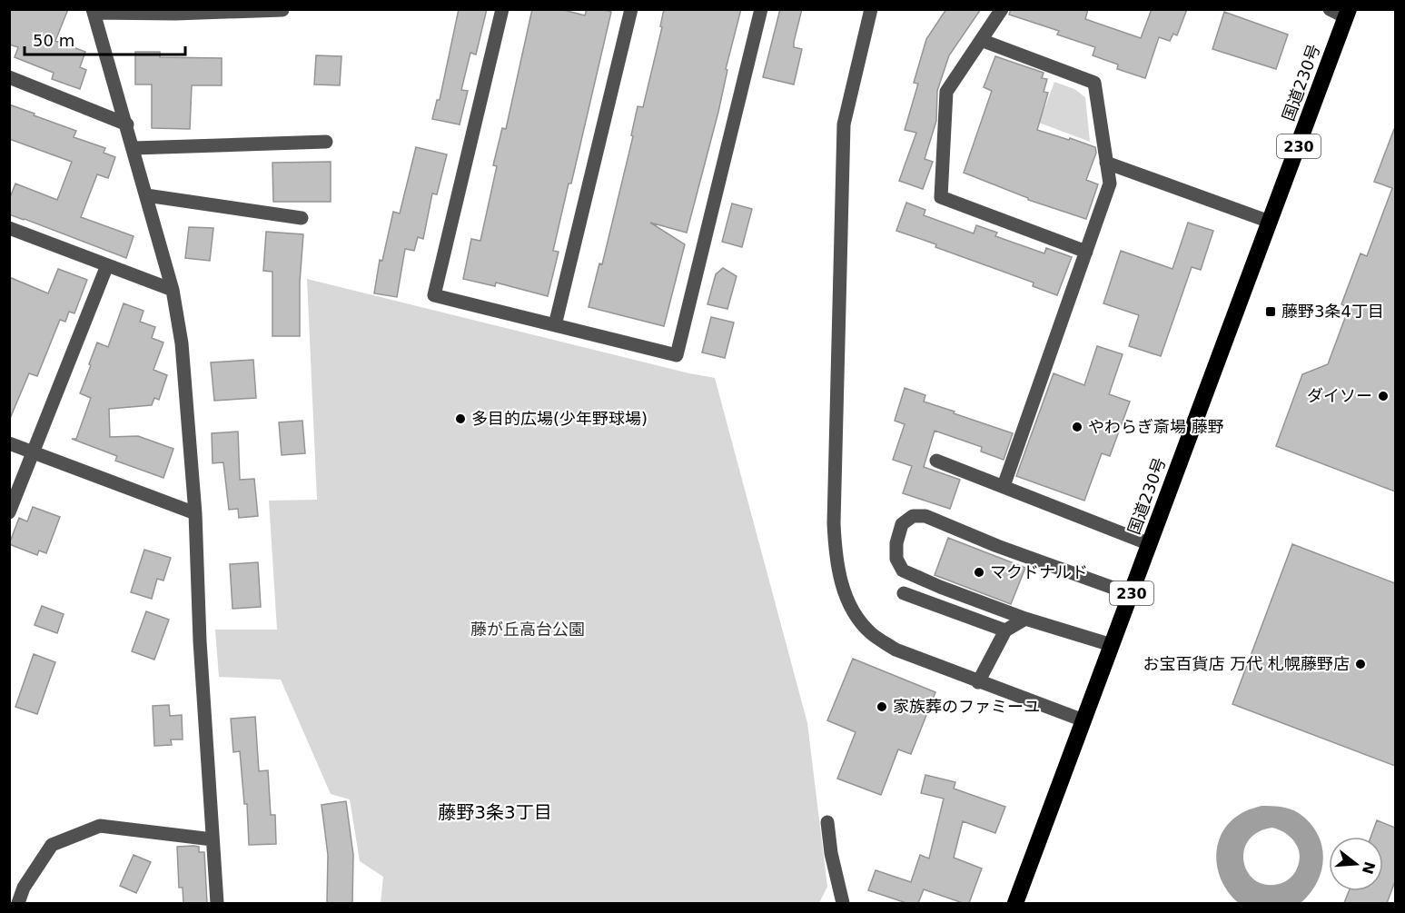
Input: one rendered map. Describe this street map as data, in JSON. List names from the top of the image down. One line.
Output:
{"streets":{"highway":["国道230号","230"]},"districts":["藤野3条3丁目"],"parks":["藤が丘高台公園"],"places":{"transit":["藤野3条4丁目"],"other":["ダイソー","多目的広場(少年野球場)","やわらぎ斎場 藤野","マクドナルド","お宝百貨店 万代 札幌藤野店","家族葬のファミーユ"]},"scale_bar":"50 m","north":"right"}
